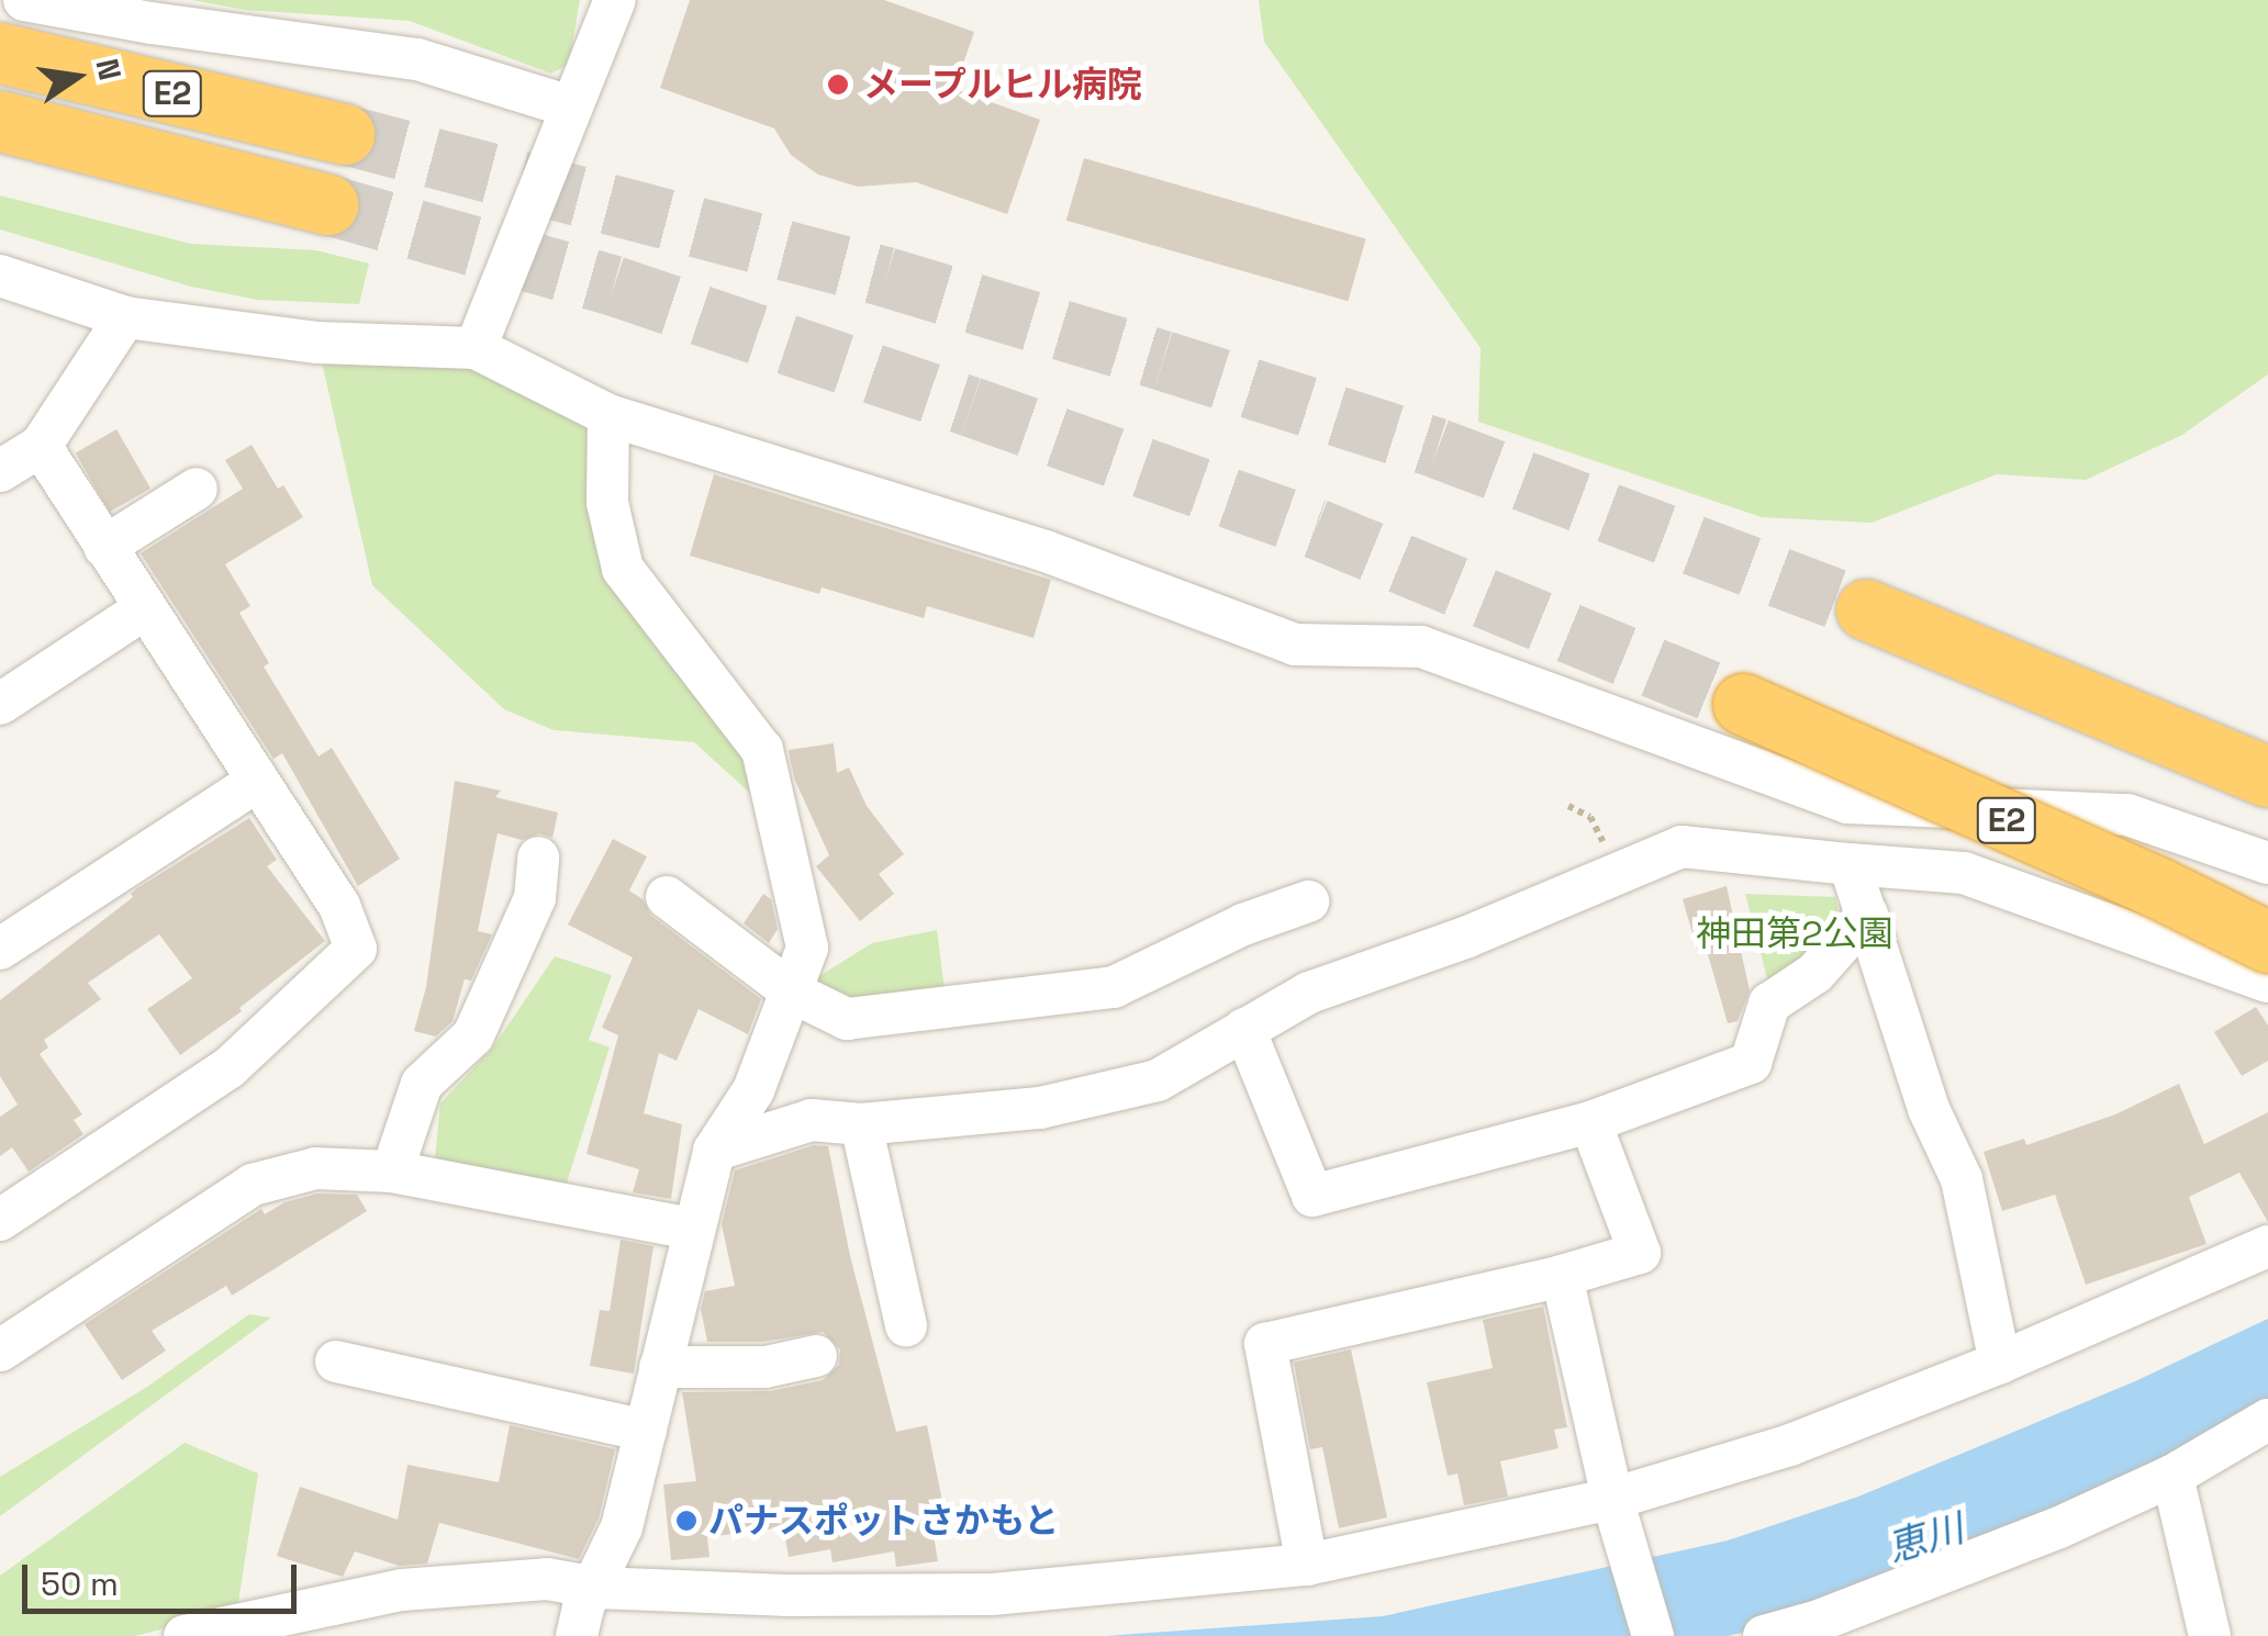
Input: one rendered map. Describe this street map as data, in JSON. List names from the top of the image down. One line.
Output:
{"streets":{"highway":["E2"]},"water":["恵川"],"parks":["神田第2公園"],"places":["メープルヒル病院","パナスポットさかもと"],"scale_bar":"50 m","north":"right"}
